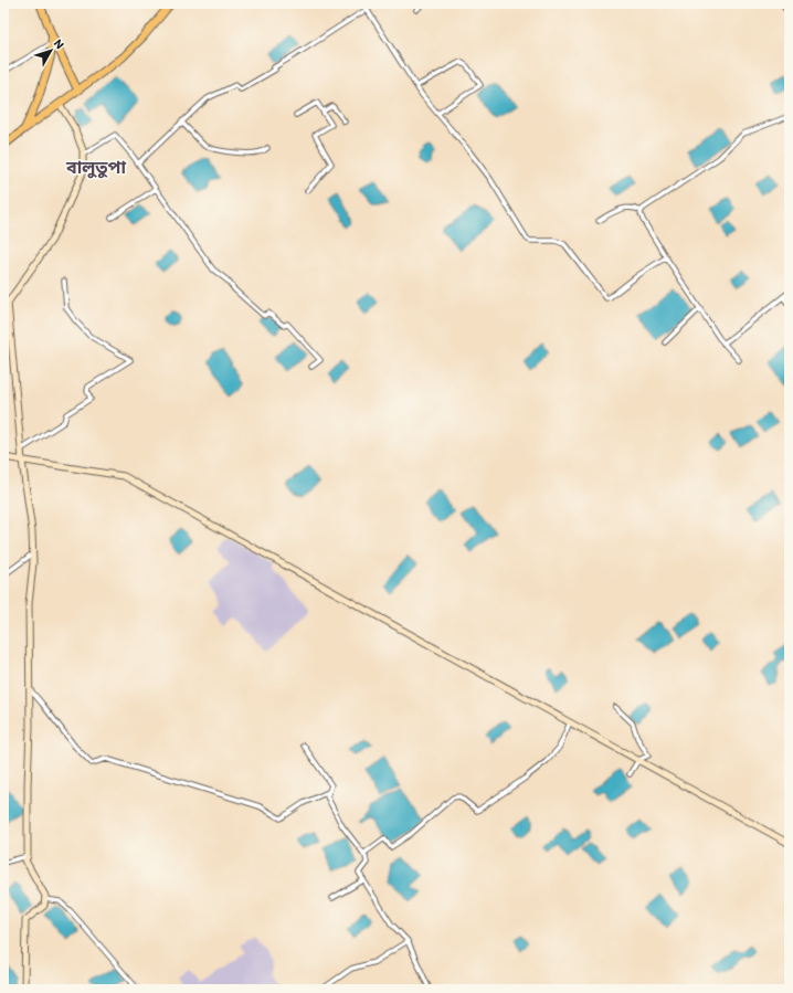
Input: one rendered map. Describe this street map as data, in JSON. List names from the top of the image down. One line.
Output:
{"districts":["বালুতুপা"],"north":"top right"}
